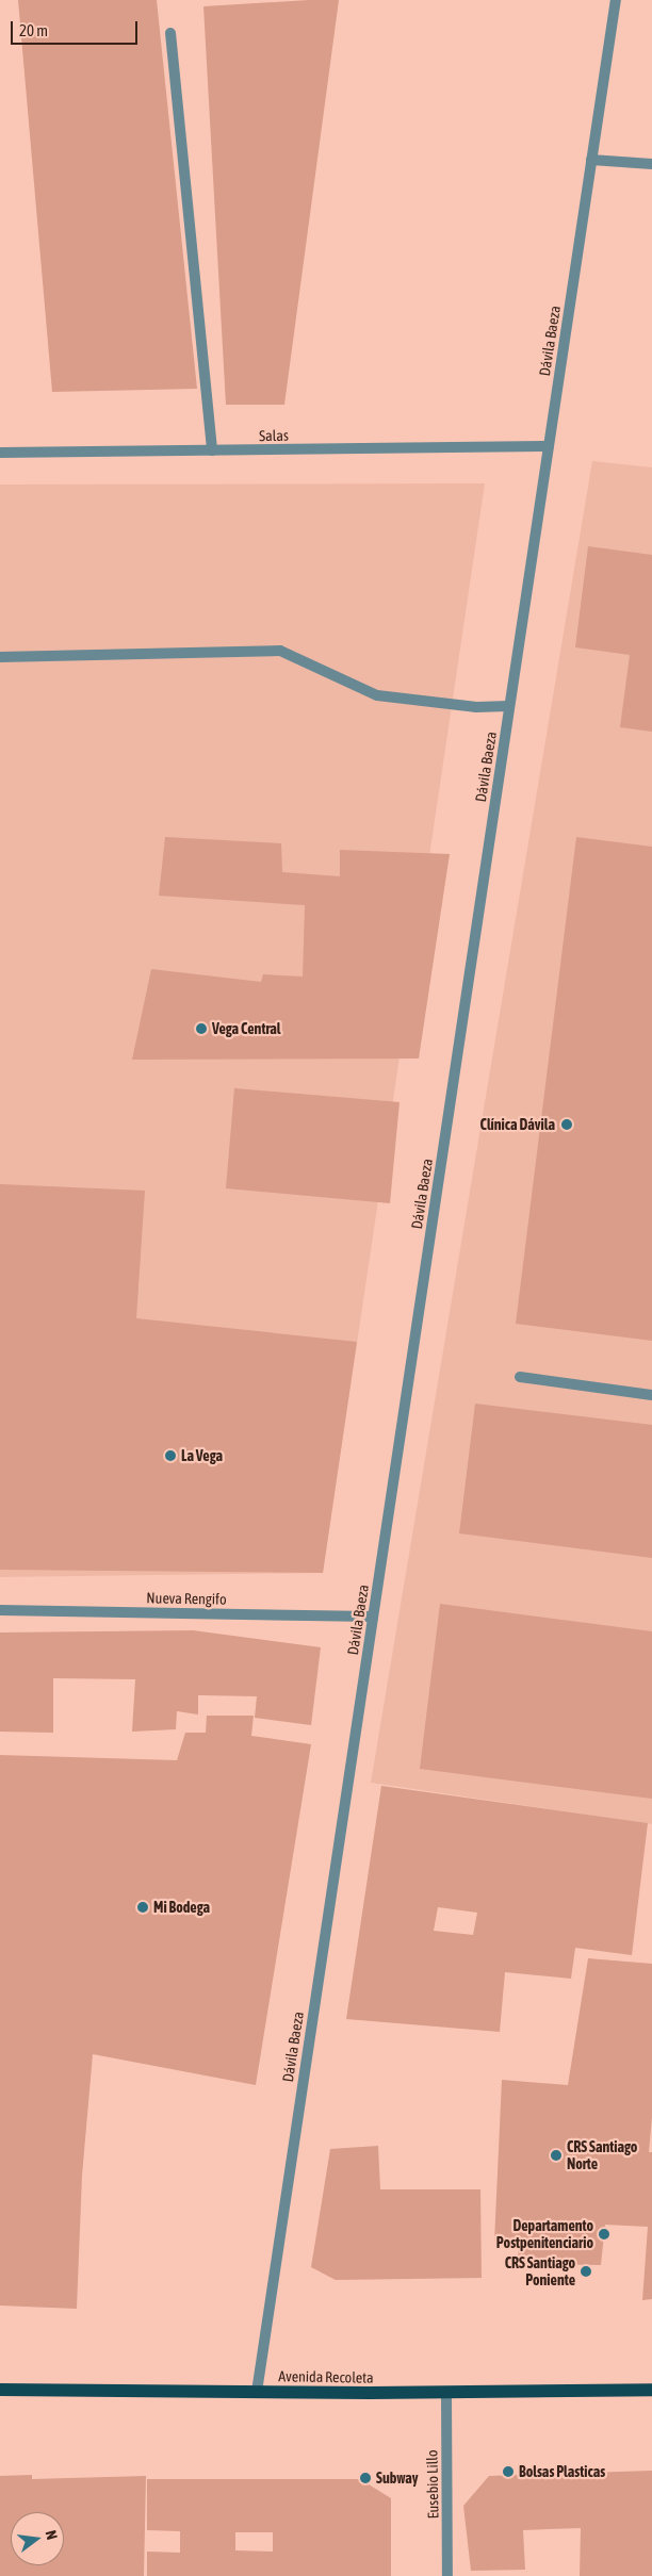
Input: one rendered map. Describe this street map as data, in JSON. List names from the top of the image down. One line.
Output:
{"streets":{"main road":["Avenida Recoleta"],"street":["Dávila Baeza","Salas","Nueva Rengifo","Eusebio Lillo"]},"crossings":[["Dávila Baeza","Salas"],["Dávila Baeza","Nueva Rengifo"],["Dávila Baeza","Avenida Recoleta"],["Avenida Recoleta","Eusebio Lillo"]],"places":["Vega Central","Clínica Dávila","La Vega","Mi Bodega","CRS Santiago Norte","Departamento Postpenitenciario","CRS Santiago Poniente","Bolsas Plasticas","Subway"],"scale_bar":"20 m","north":"right"}
